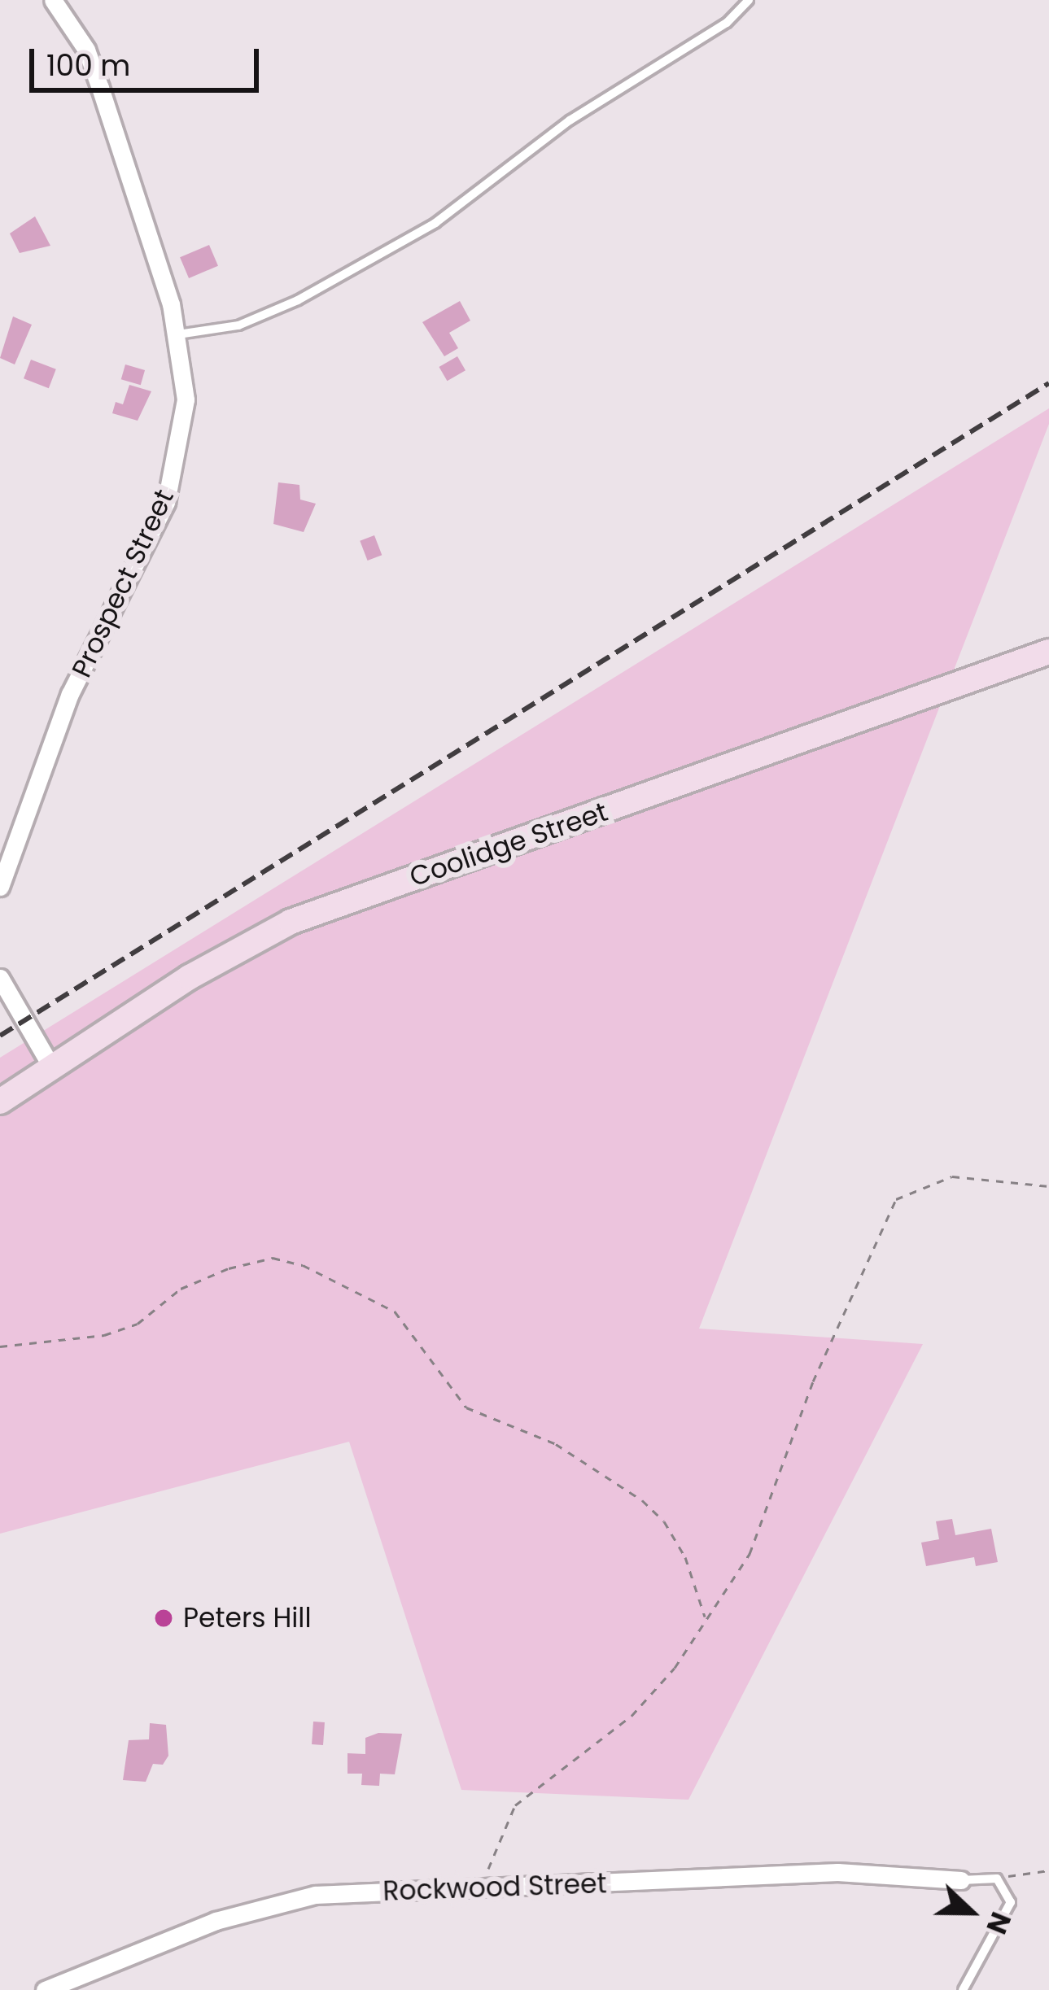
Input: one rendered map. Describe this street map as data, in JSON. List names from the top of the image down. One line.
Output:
{"streets":{"main road":["Coolidge Street"],"street":["Prospect Street","Rockwood Street"]},"places":["Peters Hill"],"scale_bar":"100 m","north":"right"}
